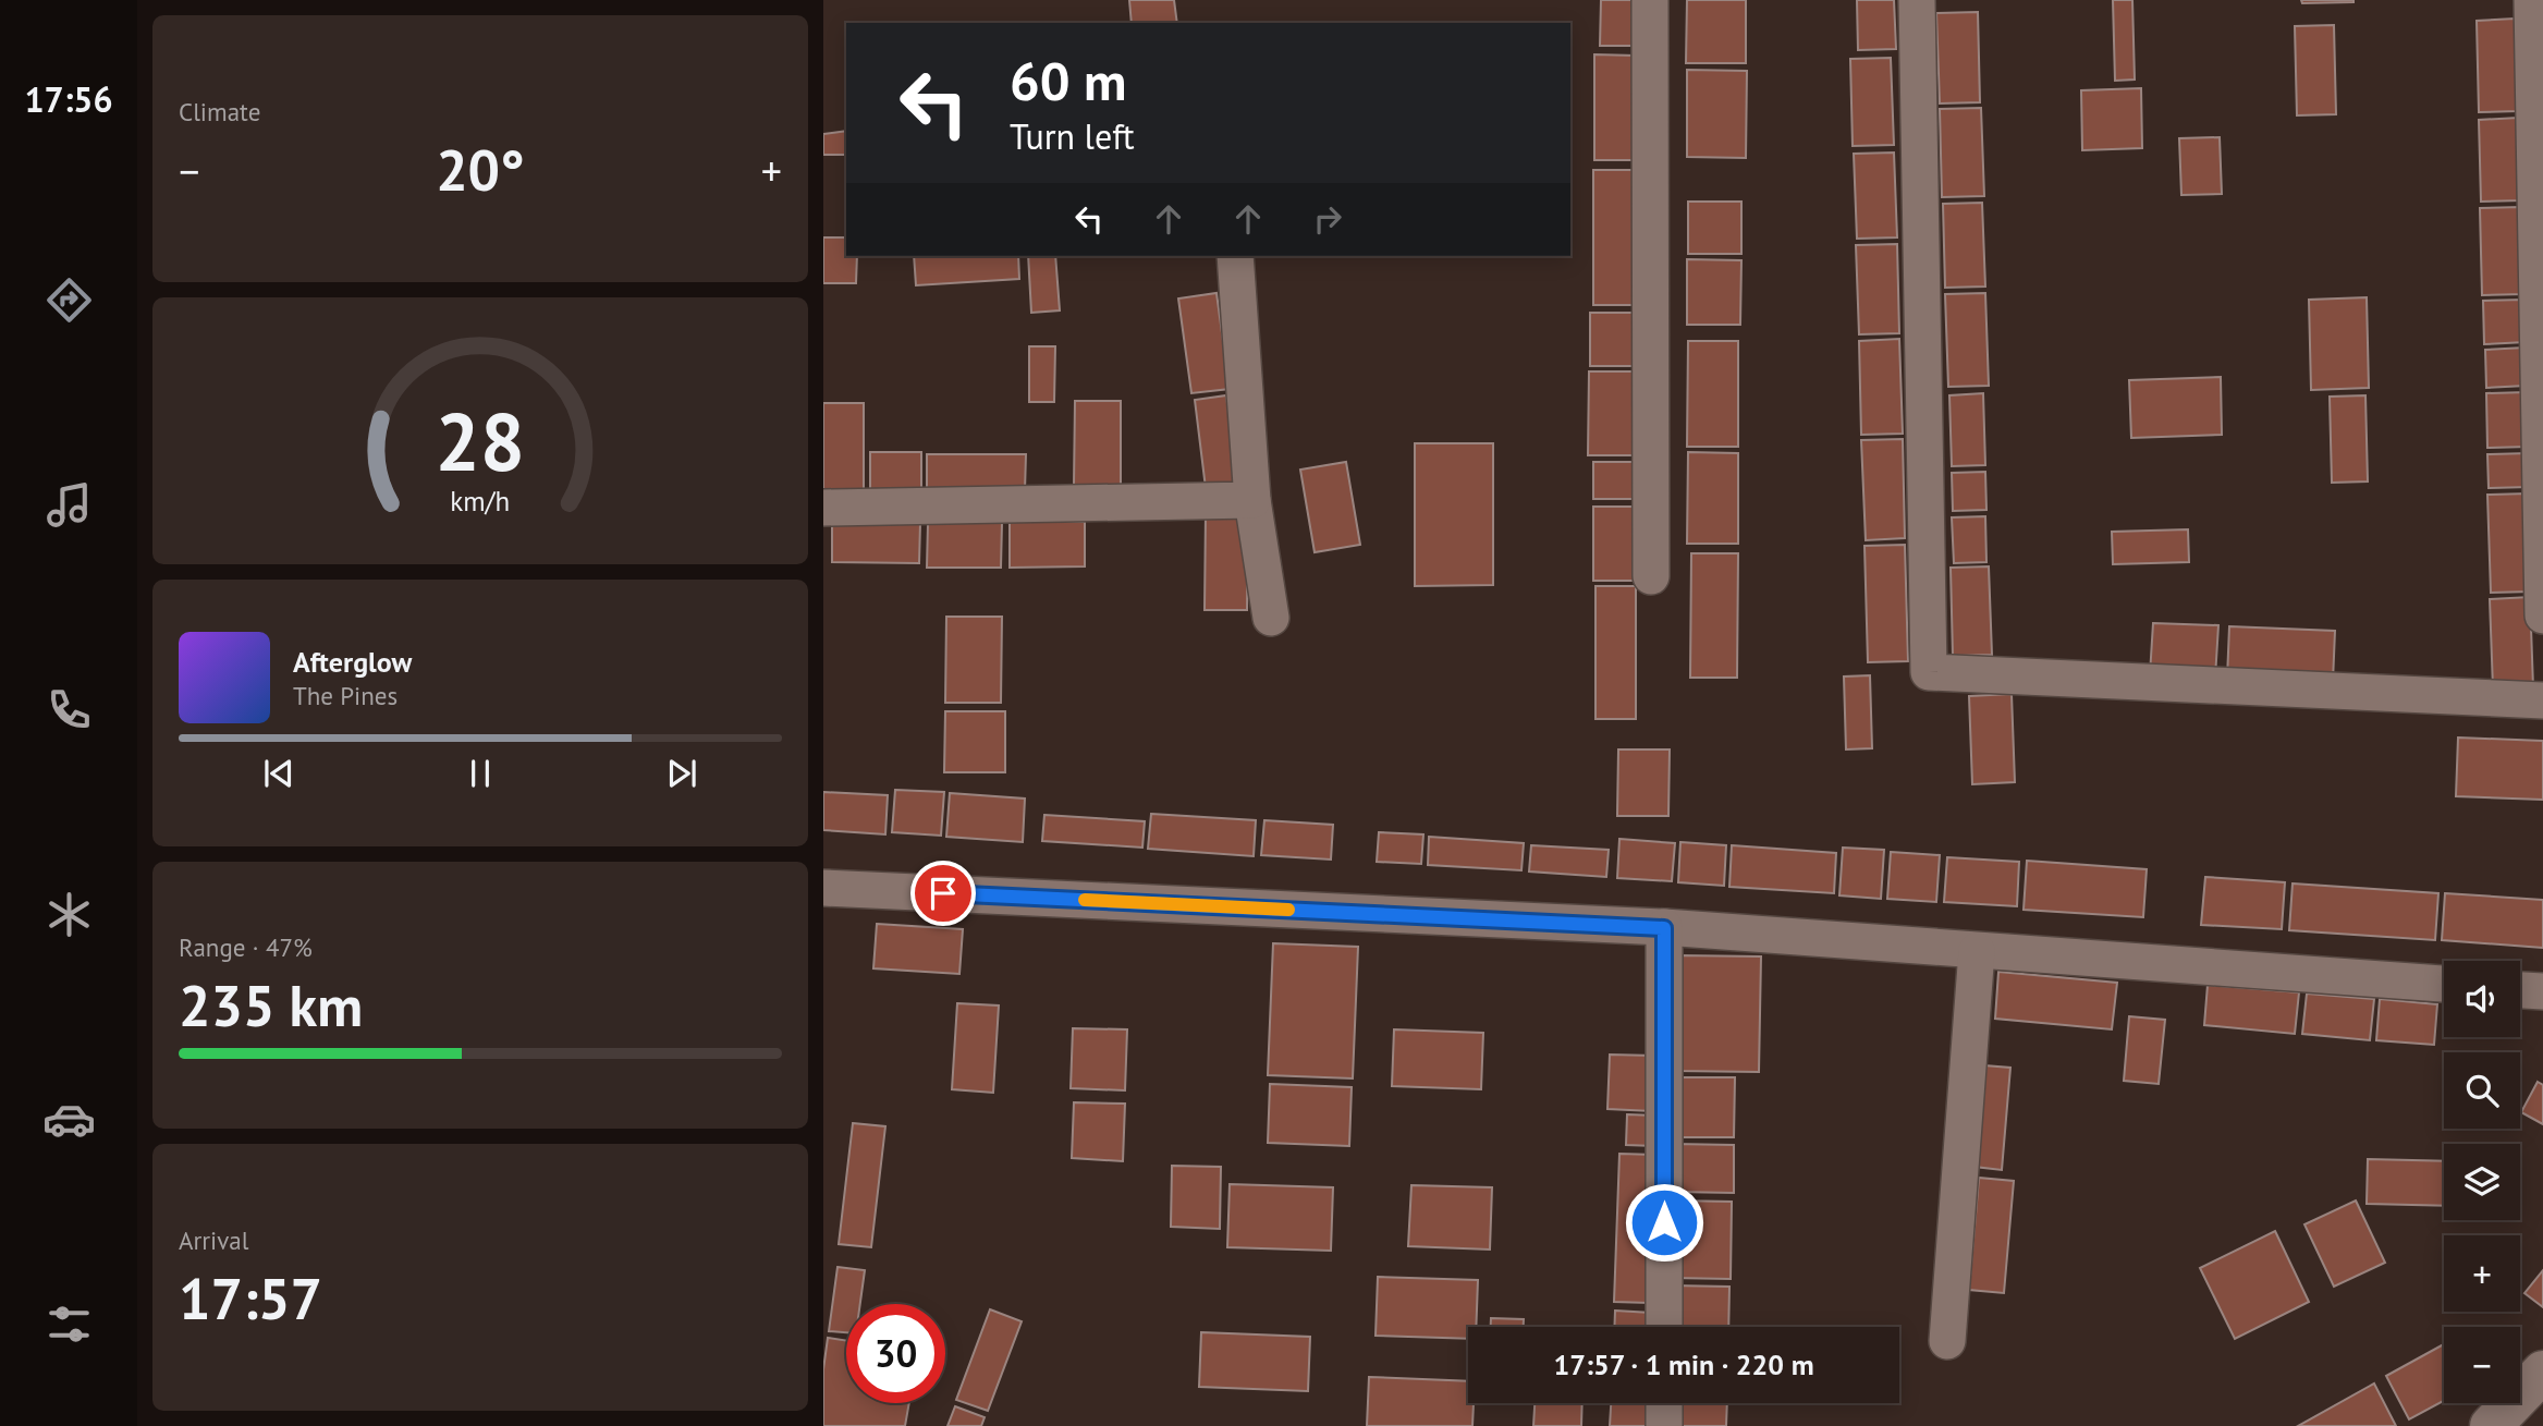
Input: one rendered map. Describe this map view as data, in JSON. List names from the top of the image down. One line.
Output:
{"page":{"tabs":"17:56","tile":["Climate",["Range · 47%","235 km"],["Arrival","17:57"]],"turn":["60 m","Turn left"],"heat":["−","20°","+"],"song":["Afterglow","The Pines"],"map_buttons":["+","−"],"limit":"30","trip":"17:57 · 1 min · 220 m","gauge":["28","km/h"]}}
